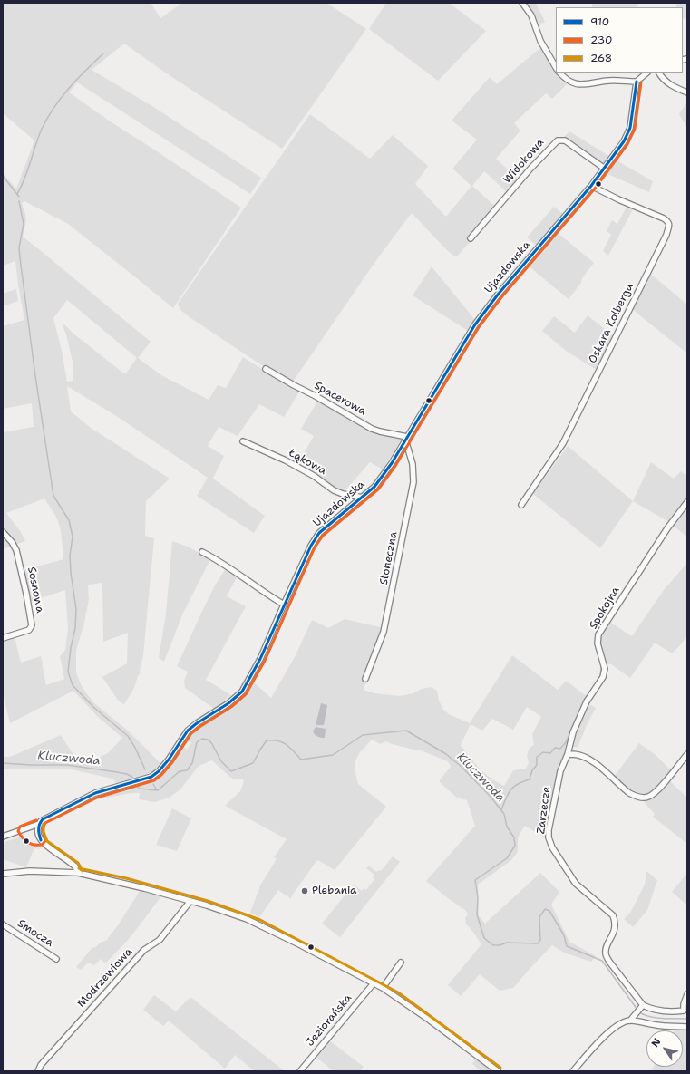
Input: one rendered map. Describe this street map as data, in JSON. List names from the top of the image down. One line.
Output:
{"streets":{"street":["Widokowa","Ujazdowska","Oskara Kolberga","Spacerowa","Łąkowa","Słoneczna","Sosnowa","Spokojna","Zarzecze","Smocza","Modrzewiowa","Jeziorańska"]},"crossings":[["Widokowa","Ujazdowska"],["Ujazdowska","Oskara Kolberga"],["Ujazdowska","Spacerowa"],["Ujazdowska","Łąkowa"],["Ujazdowska","Słoneczna"],["Spacerowa","Słoneczna"],["Spokojna","Zarzecze"]],"water":["Kluczwoda"],"places":["Plebania"],"lines":["transit line 910","transit line 230","transit line 268"],"legend":["910","230","268"],"north":"top left"}
